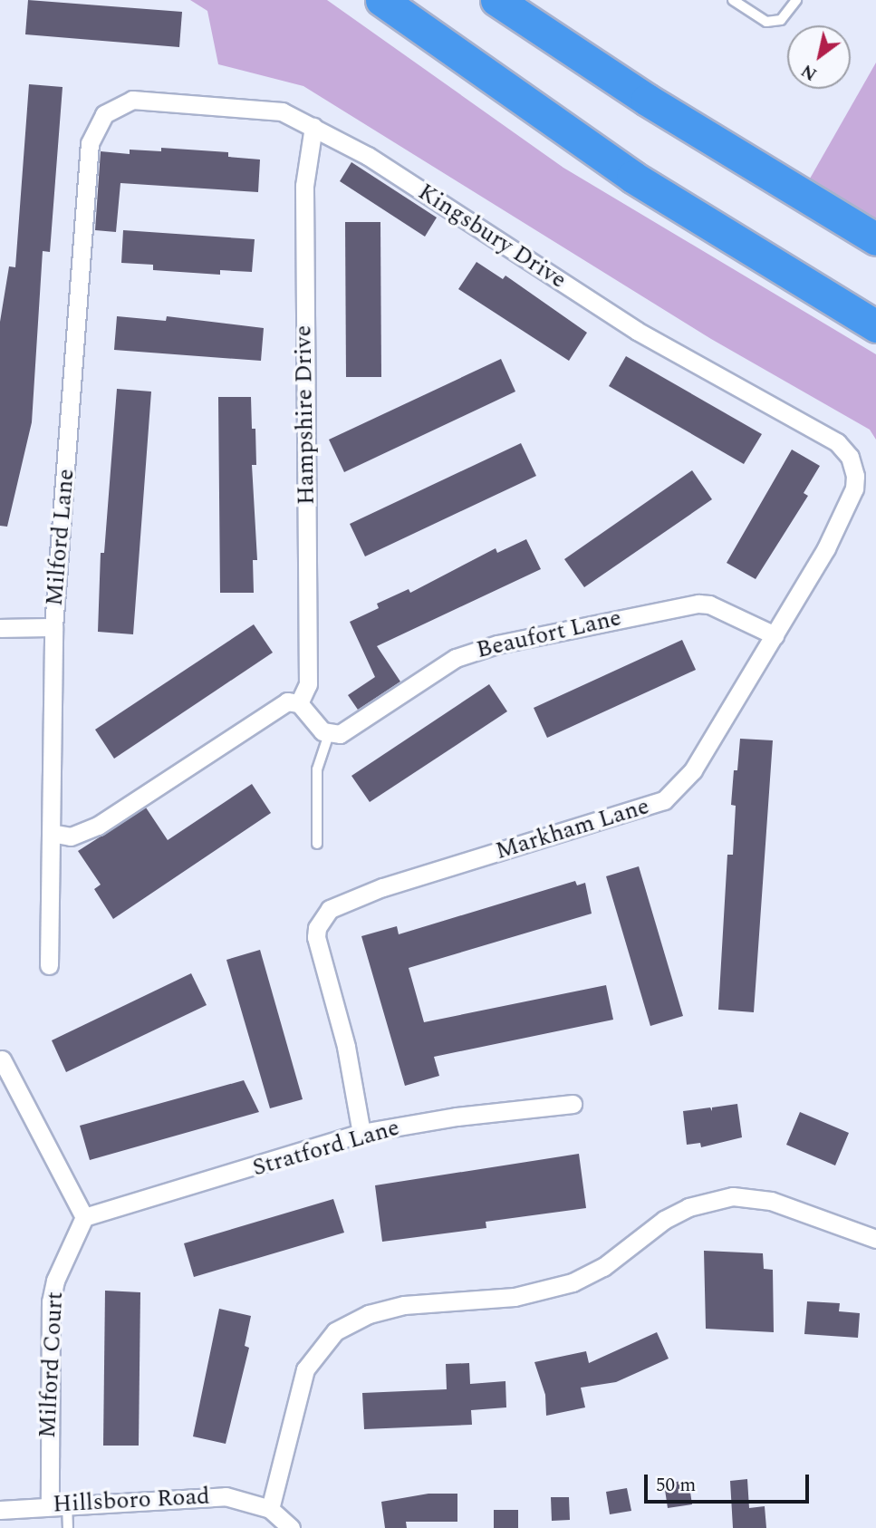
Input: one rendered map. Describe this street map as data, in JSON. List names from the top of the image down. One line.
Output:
{"streets":{"street":["Kingsbury Drive","Hampshire Drive","Milford Lane","Beaufort Lane","Markham Lane","Stratford Lane","Milford Court","Hillsboro Road"]},"crossings":[["Kingsbury Drive","Hampshire Drive"],["Kingsbury Drive","Milford Lane"],["Kingsbury Drive","Markham Lane"],["Beaufort Lane","Markham Lane"],["Markham Lane","Stratford Lane"],["Stratford Lane","Milford Court"],["Milford Court","Hillsboro Road"]],"scale_bar":"50 m","north":"bottom left"}
